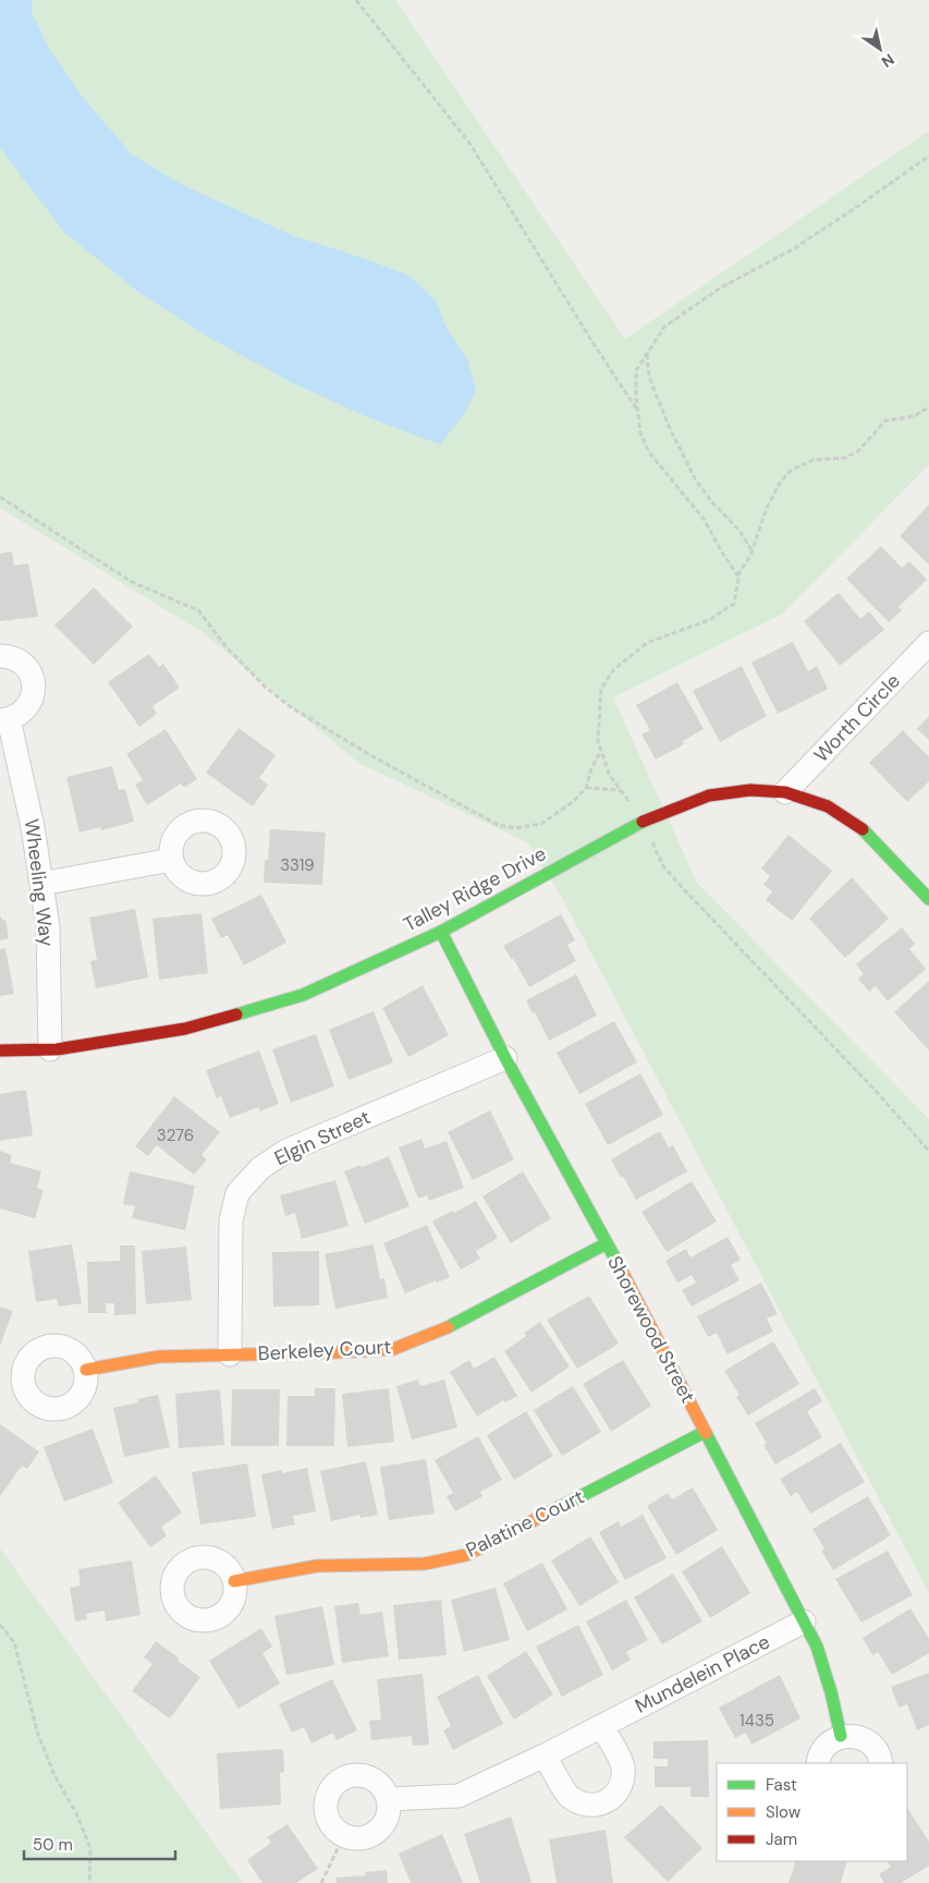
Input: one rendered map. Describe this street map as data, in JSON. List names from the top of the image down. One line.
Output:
{"streets":{"street":["Worth Circle","Wheeling Way","Talley Ridge Drive","Elgin Street","Shorewood Street","Berkeley Court","Palatine Court","Mundelein Place"]},"crossings":[["Worth Circle","Talley Ridge Drive"],["Wheeling Way","Talley Ridge Drive"],["Talley Ridge Drive","Shorewood Street"],["Elgin Street","Shorewood Street"],["Elgin Street","Berkeley Court"],["Shorewood Street","Berkeley Court"],["Shorewood Street","Palatine Court"],["Shorewood Street","Mundelein Place"]],"house_numbers":["3319","3276","1435"],"legend":["Fast","Slow","Jam"],"scale_bar":"50 m","north":"bottom right"}
